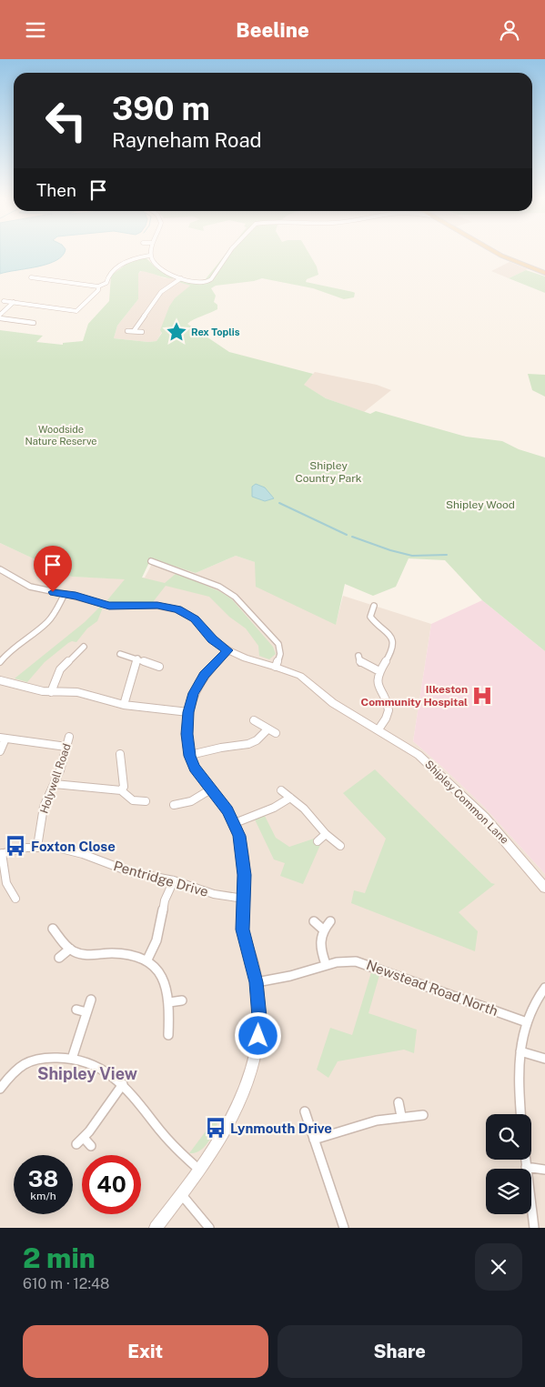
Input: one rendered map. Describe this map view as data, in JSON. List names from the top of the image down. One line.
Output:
{"streets":{"street":["Holywell Road","Shipley Common Lane","Pentridge Drive","Newstead Road North"]},"crossings":[["Holywell Road","Pentridge Drive"]],"districts":["Shipley View"],"parks":["Woodside Nature Reserve","Shipley Country Park","Shipley Wood"],"places":{"place":["Rex Toplis"],"hospital":["Ilkeston Community Hospital"],"bus stop":["Foxton Close","Lynmouth Drive"]},"page":{"header":"Beeline","turn":["390 m","Rayneham Road"],"then":"Then","speed":"38 km/h","limit":"40","heading":["2 min","610 m · 12:48"],"buttons":["Exit","Share"]}}
